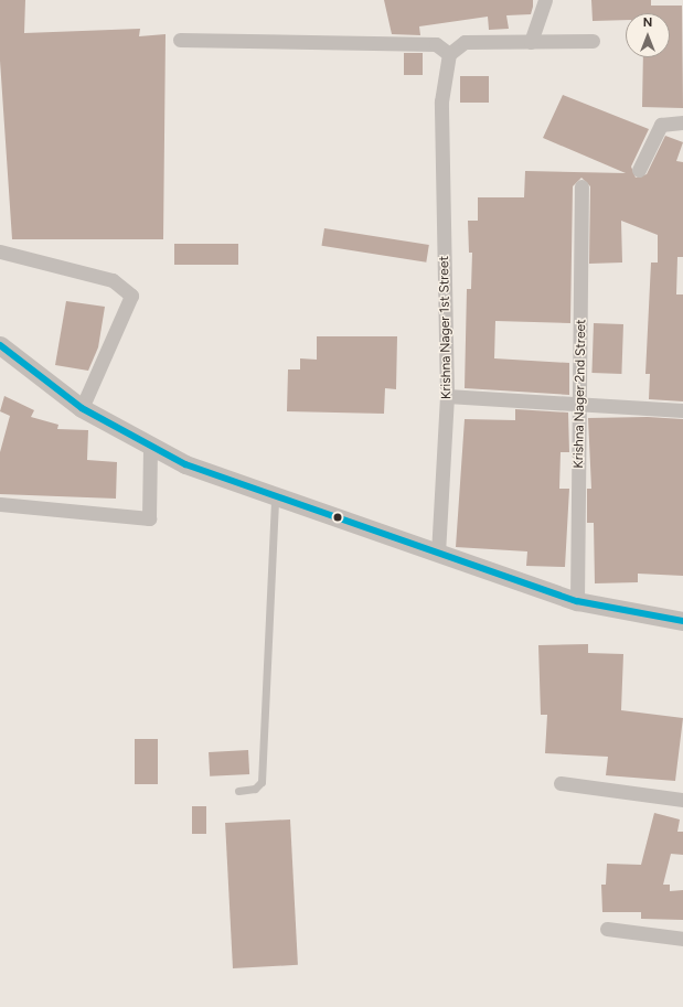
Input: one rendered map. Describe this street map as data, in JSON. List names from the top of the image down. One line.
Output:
{"streets":{"street":["Krishna Nager 1st Street","Krishna Nager 2nd Street"]},"north":"top"}
